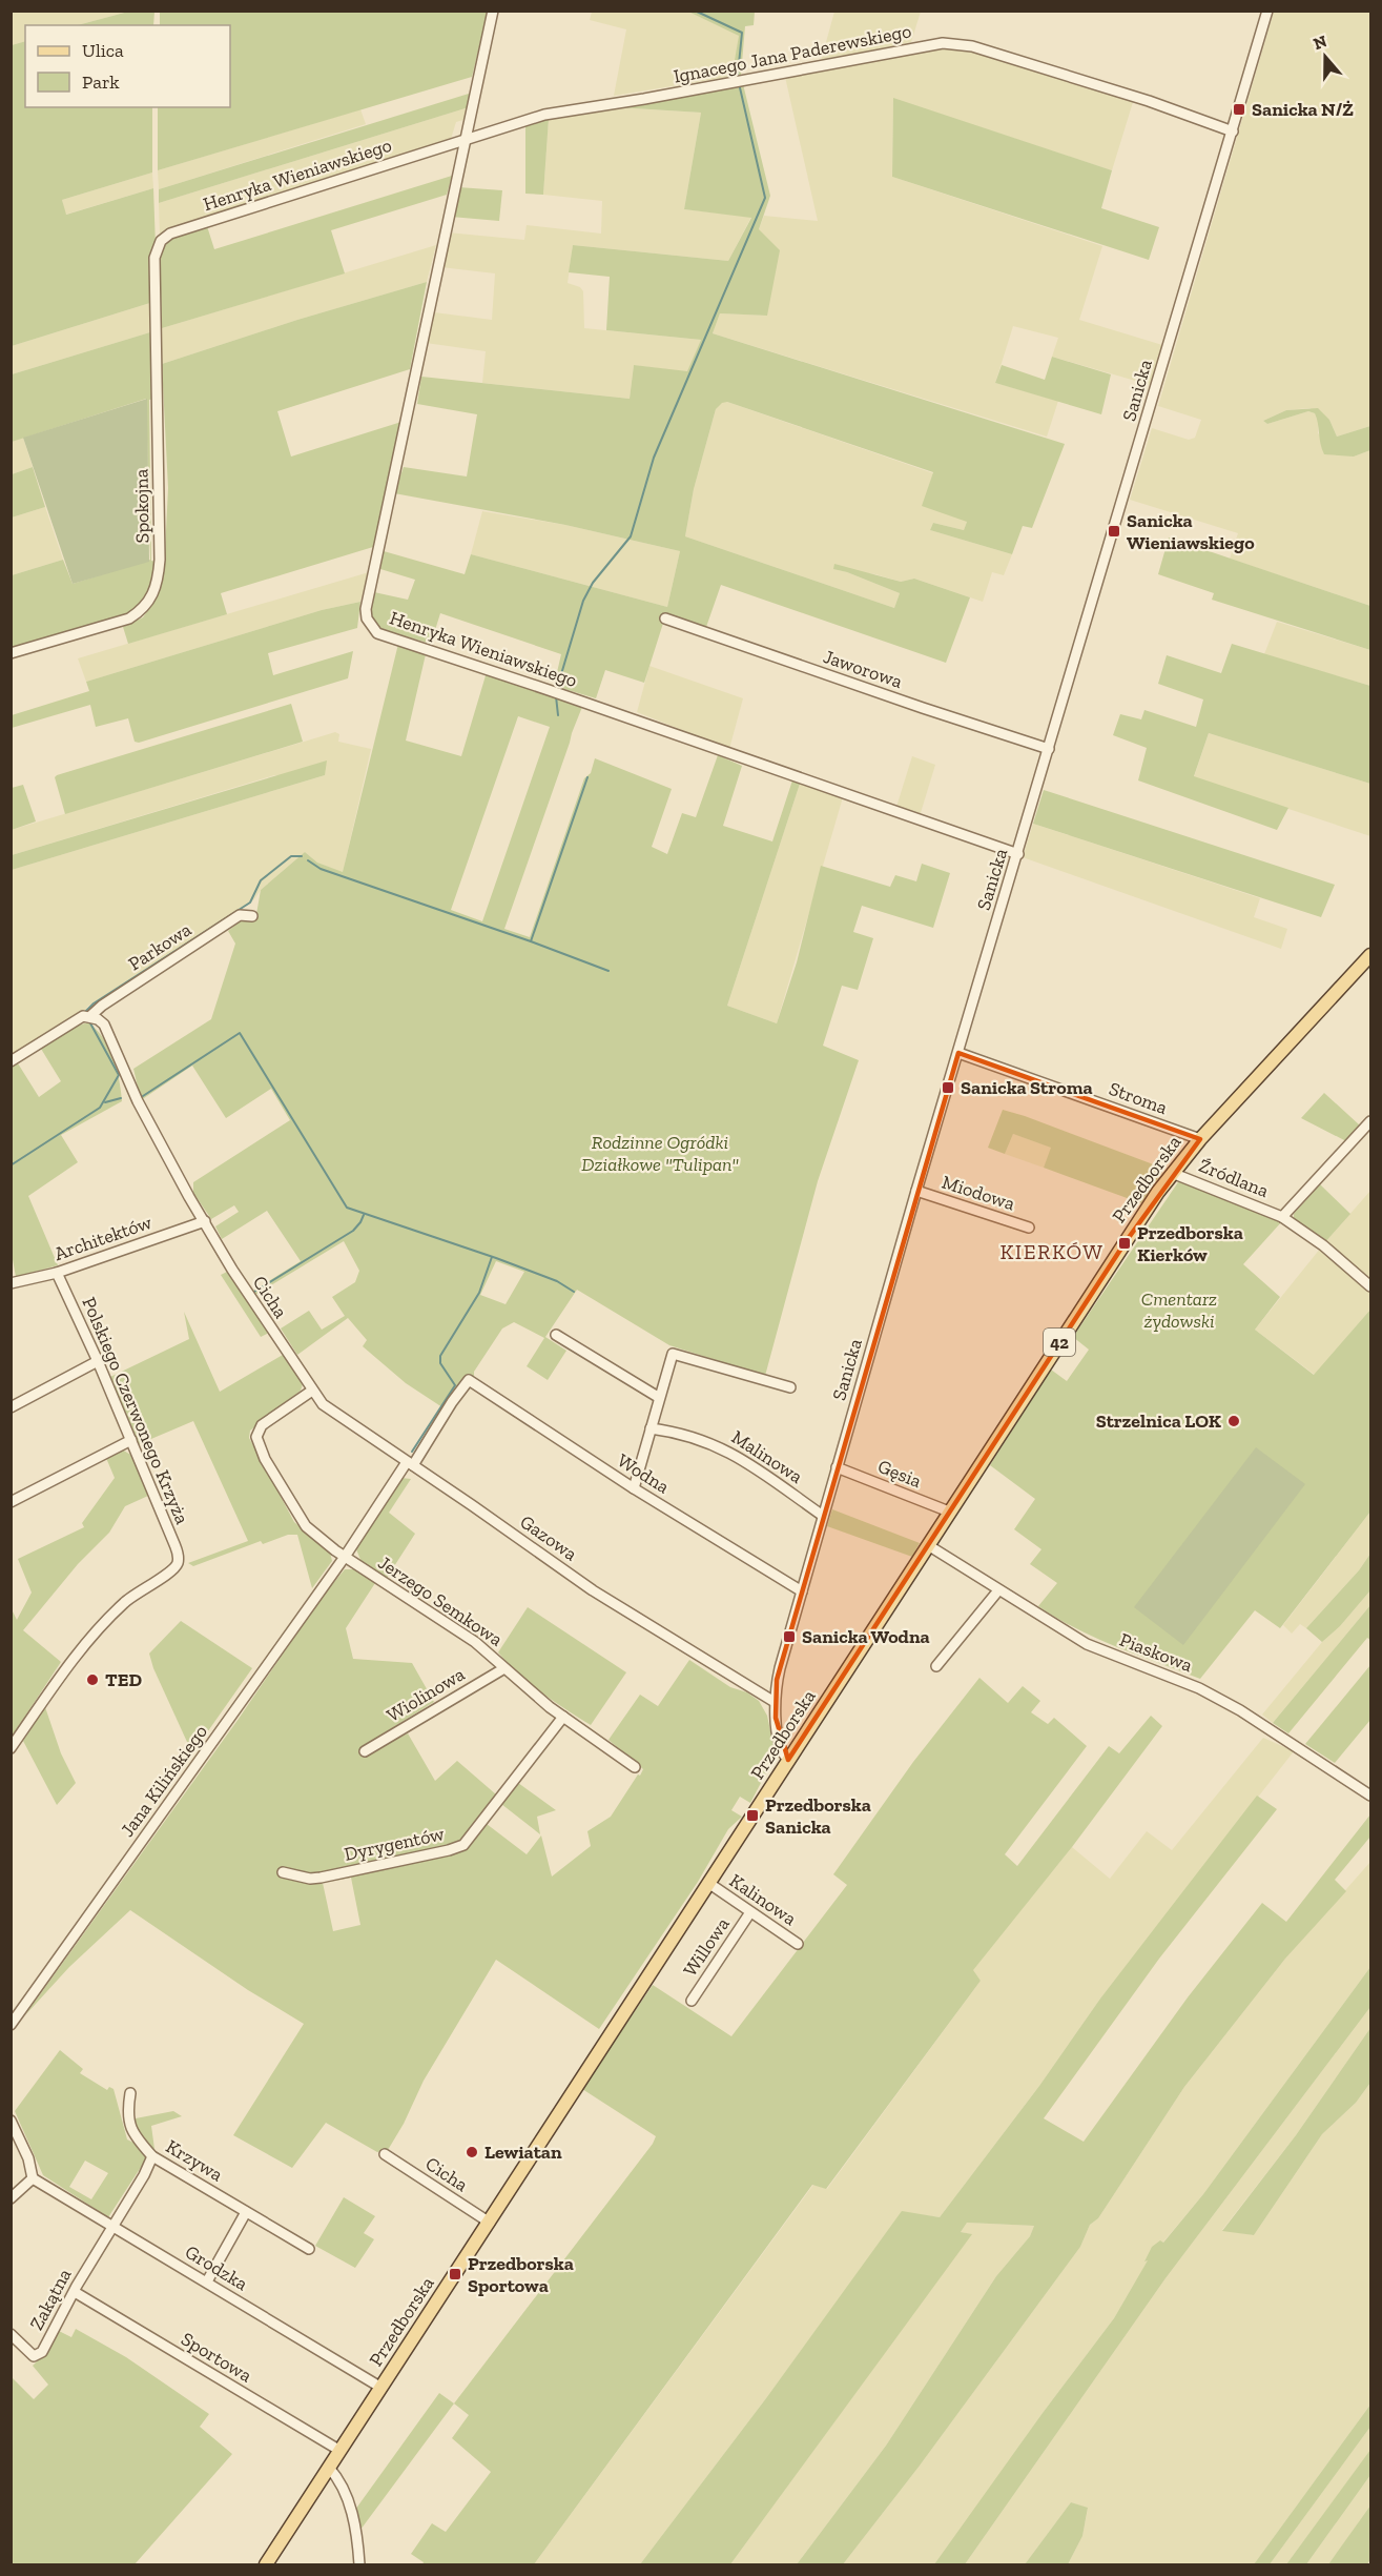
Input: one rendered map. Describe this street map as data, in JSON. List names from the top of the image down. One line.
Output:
{"streets":{"main road":["Przedborska","42"],"street":["Ignacego Jana Paderewskiego","Henryka Wieniawskiego","Sanicka","Spokojna","Jaworowa","Parkowa","Stroma","Źródlana","Miodowa","Architektów","Cicha","Polskiego Czerwonego Krzyża","Malinowa","Wodna","Gęsia","Gazowa","Jerzego Semkowa","Piaskowa","Wiolinowa","Jana Kilińskiego","Dyrygentów","Kalinowa","Willowa","Krzywa","Grodzka","Zakątna","Sportowa"]},"crossings":[["Ignacego Jana Paderewskiego","Henryka Wieniawskiego"],["Ignacego Jana Paderewskiego","Sanicka"],["Henryka Wieniawskiego","Sanicka"],["Henryka Wieniawskiego","Spokojna"],["Sanicka","Jaworowa"],["Sanicka","Stroma"],["Sanicka","Przedborska"],["Sanicka","Miodowa"],["Sanicka","Malinowa"],["Sanicka","Wodna"],["Sanicka","Gęsia"],["Sanicka","Gazowa"],["Parkowa","Cicha"],["Stroma","Przedborska"],["Źródlana","Przedborska"],["Przedborska","Cicha"],["Przedborska","Gęsia"],["Przedborska","Piaskowa"],["Przedborska","Kalinowa"],["Przedborska","Grodzka"],["Przedborska","Sportowa"],["Architektów","Cicha"],["Architektów","Polskiego Czerwonego Krzyża"],["Cicha","Gazowa"],["Wodna","Gazowa"],["Jerzego Semkowa","Wiolinowa"],["Jerzego Semkowa","Jana Kilińskiego"],["Jerzego Semkowa","Dyrygentów"],["Kalinowa","Willowa"],["Krzywa","Zakątna"],["Grodzka","Zakątna"],["Zakątna","Sportowa"]],"districts":["KIERKÓW"],"parks":["Rodzinne Ogródki Działkowe \"Tulipan\"","Cmentarz żydowski"],"places":{"transit":["Sanicka N/Ż","Sanicka Wieniawskiego","Sanicka Stroma","Przedborska Kierków","Sanicka Wodna","Przedborska Sanicka","Przedborska Sportowa"],"other":["Strzelnica LOK","TED","Lewiatan"]},"legend":["Ulica","Park"],"north":"top"}
